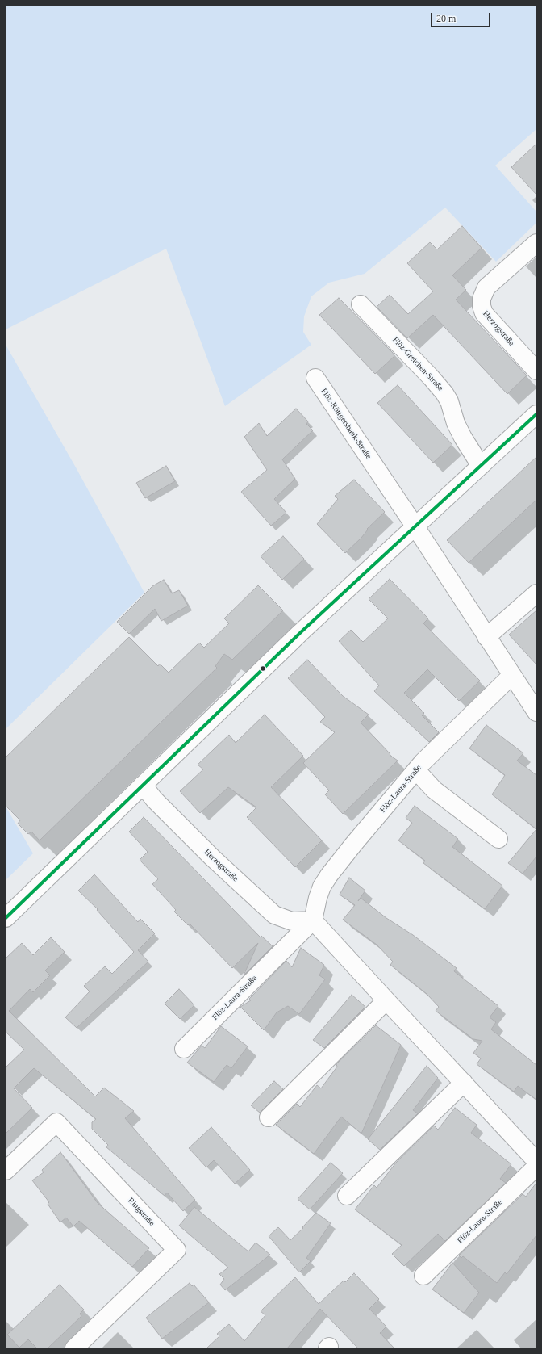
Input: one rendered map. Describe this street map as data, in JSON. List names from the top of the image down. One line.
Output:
{"streets":{"street":["Herzogstraße","Flöz-Gretchen-Straße","Flöz-Röttgersbank-Straße","Flöz-Laura-Straße","Ringstraße"]},"crossings":[["Herzogstraße","Flöz-Laura-Straße"],["Flöz-Röttgersbank-Straße","Flöz-Laura-Straße"]],"scale_bar":"20 m"}
